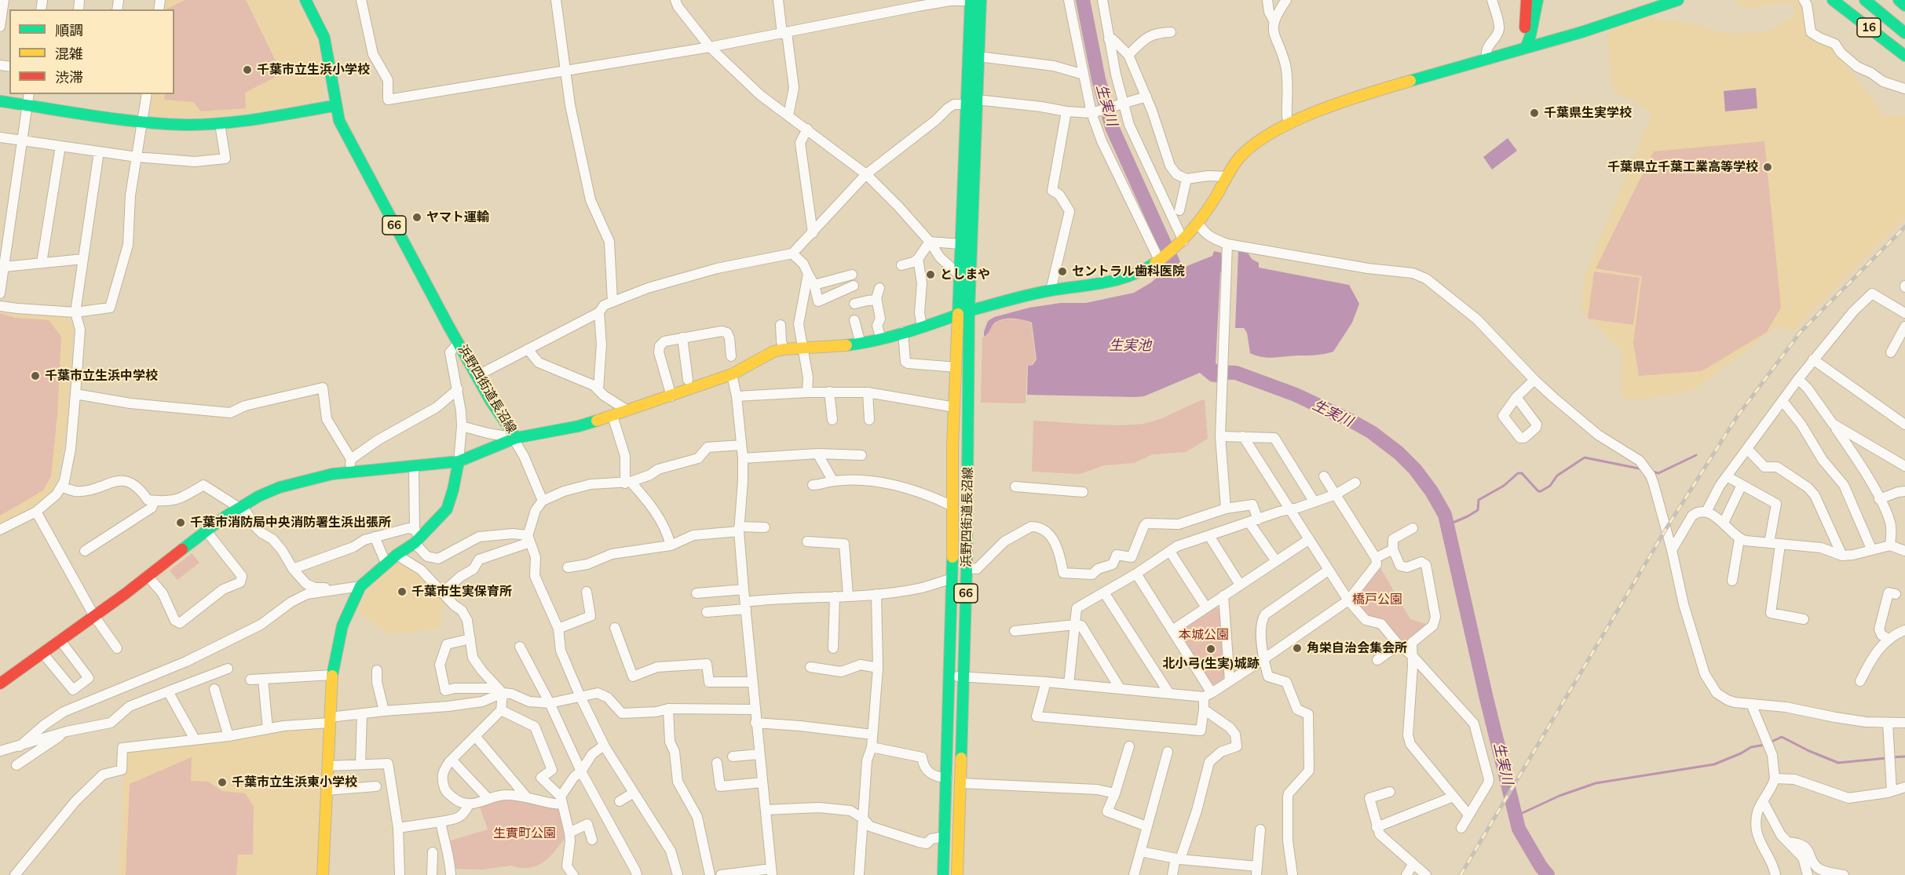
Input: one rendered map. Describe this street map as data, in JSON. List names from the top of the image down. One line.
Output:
{"streets":{"main road":["16","66","浜野四街道長沼線"]},"water":["生実川","生実池"],"parks":["橋戸公園","本城公園","生實町公園"],"places":["千葉市立生浜小学校","千葉県生実学校","千葉県立千葉工業高等学校","ヤマト運輸","セントラル歯科医院","としまや","千葉市立生浜中学校","千葉市消防局中央消防署生浜出張所","千葉市生実保育所","角栄自治会集会所","北小弓(生実)城跡","千葉市立生浜東小学校"],"legend":["順調","混雑","渋滞"]}
